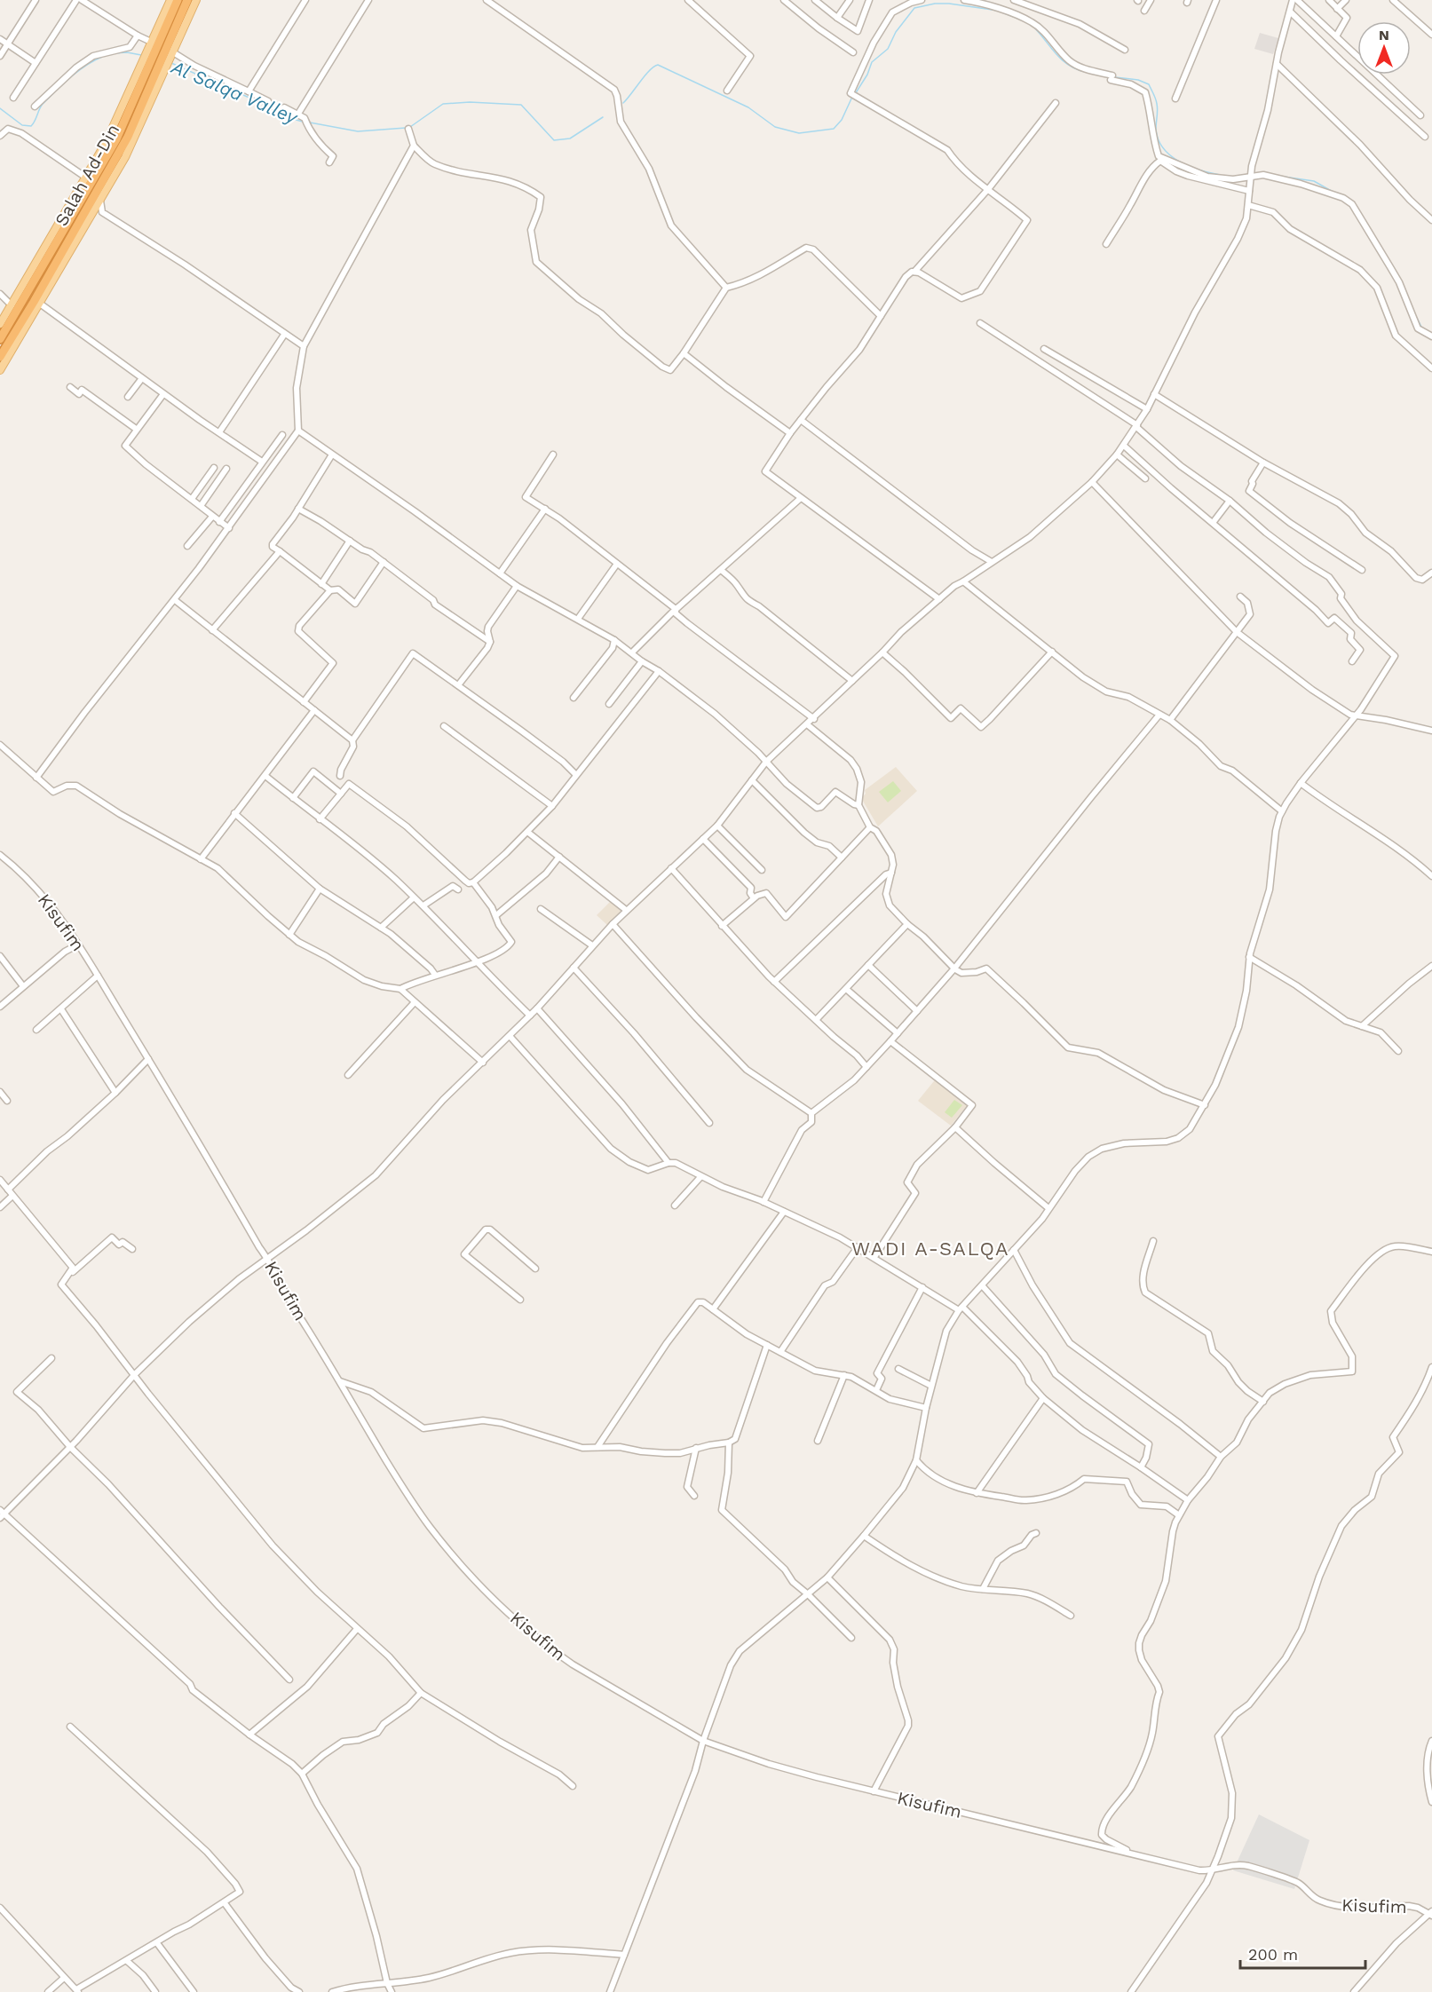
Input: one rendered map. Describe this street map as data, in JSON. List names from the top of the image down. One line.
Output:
{"streets":{"highway":["Salah Ad-Din"],"street":["Kisufim"]},"districts":["WADI A-SALQA"],"water":["Al Salqa Valley"],"scale_bar":"200 m","north":"top"}
